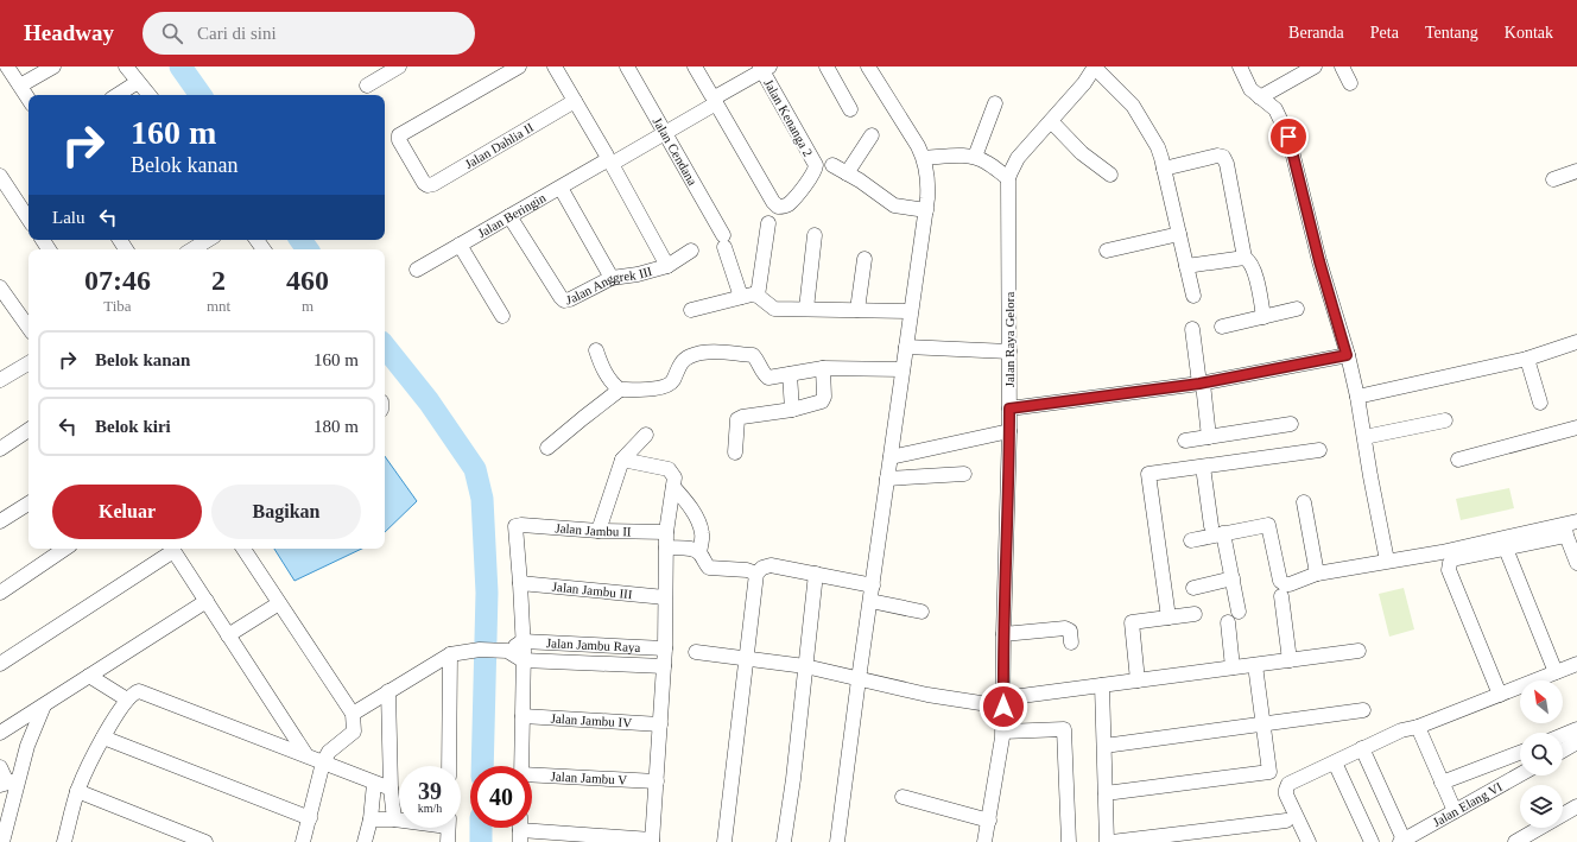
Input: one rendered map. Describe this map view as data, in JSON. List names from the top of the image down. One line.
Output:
{"streets":{"street":["Jalan Kenanga 2","Jalan Dahlia II","Jalan Cendana","Jalan Beringin","Jalan Anggrek III","Jalan Raya Gelora","Jalan Jambu II","Jalan Jambu III","Jalan Jambu Raya","Jalan Jambu IV","Jalan Jambu V","Jalan Elang VI"]},"crossings":[["Jalan Kenanga 2","Jalan Beringin"],["Jalan Cendana","Jalan Beringin"],["Jalan Beringin","Jalan Anggrek III"],["Jalan Jambu II","Jalan Jambu III"]],"north":"top left","page":{"header":"Headway","search":"Cari di sini","nav":["Beranda","Peta","Tentang","Kontak"],"turn":["160 m","Belok kanan"],"then":"Lalu","eta":["07:46","Tiba","2","mnt","460","m"],"list":[{"name":"Belok kanan","value":"160 m"},{"name":"Belok kiri","value":"180 m"}],"buttons":["Keluar","Bagikan"],"speed":"39 km/h","limit":"40"}}
